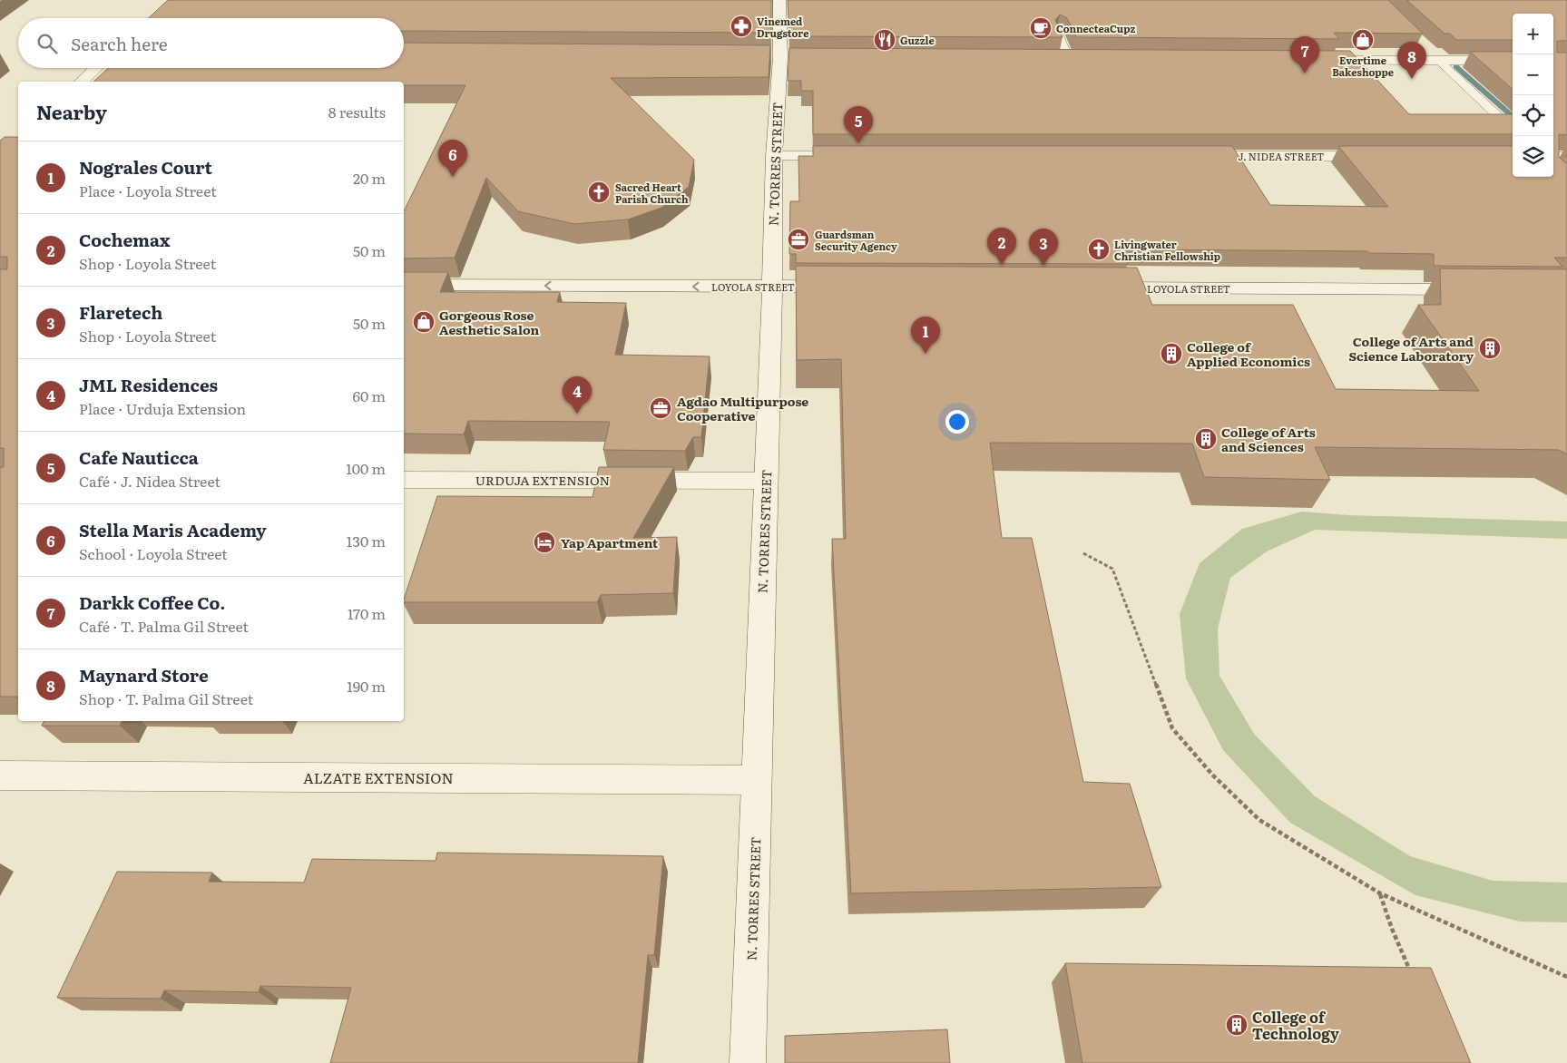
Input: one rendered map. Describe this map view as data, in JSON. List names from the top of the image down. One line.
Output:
{"streets":{"street":["J. NIDEA STREET","N. TORRES STREET","LOYOLA STREET","URDUJA EXTENSION","ALZATE EXTENSION"]},"crossings":[["N. TORRES STREET","LOYOLA STREET"],["N. TORRES STREET","URDUJA EXTENSION"],["N. TORRES STREET","ALZATE EXTENSION"]],"one_way":["LOYOLA STREET"],"places":{"pharmacy":["Vinemed Drugstore"],"cafe":["ConnecteaCupz"],"restaurant":["Guzzle"],"shop":["Evertime Bakeshoppe","Gorgeous Rose Aesthetic Salon"],"church":["Sacred Heart Parish Church","Livingwater Christian Fellowship"],"office":["Guardsman Security Agency","Agdao Multipurpose Cooperative"],"building":["College of Arts and Science Laboratory","College of Applied Economics","College of Arts and Sciences","College of Technology"],"hotel":["Yap Apartment"]},"page":{"map_buttons":["+","−"],"search":"Search here","pins":["7","8","5","6","2","3","1","4"],"heading":["Nearby","8 results"],"list":[{"mark":"1","name":"Nograles Court","note":"Place · Loyola Street","value":"20 m"},{"mark":"2","name":"Cochemax","note":"Shop · Loyola Street","value":"50 m"},{"mark":"3","name":"Flaretech","note":"Shop · Loyola Street","value":"50 m"},{"mark":"4","name":"JML Residences","note":"Place · Urduja Extension","value":"60 m"},{"mark":"5","name":"Cafe Nauticca","note":"Café · J. Nidea Street","value":"100 m"},{"mark":"6","name":"Stella Maris Academy","note":"School · Loyola Street","value":"130 m"},{"mark":"7","name":"Darkk Coffee Co.","note":"Café · T. Palma Gil Street","value":"170 m"},{"mark":"8","name":"Maynard Store","note":"Shop · T. Palma Gil Street","value":"190 m"}]}}
